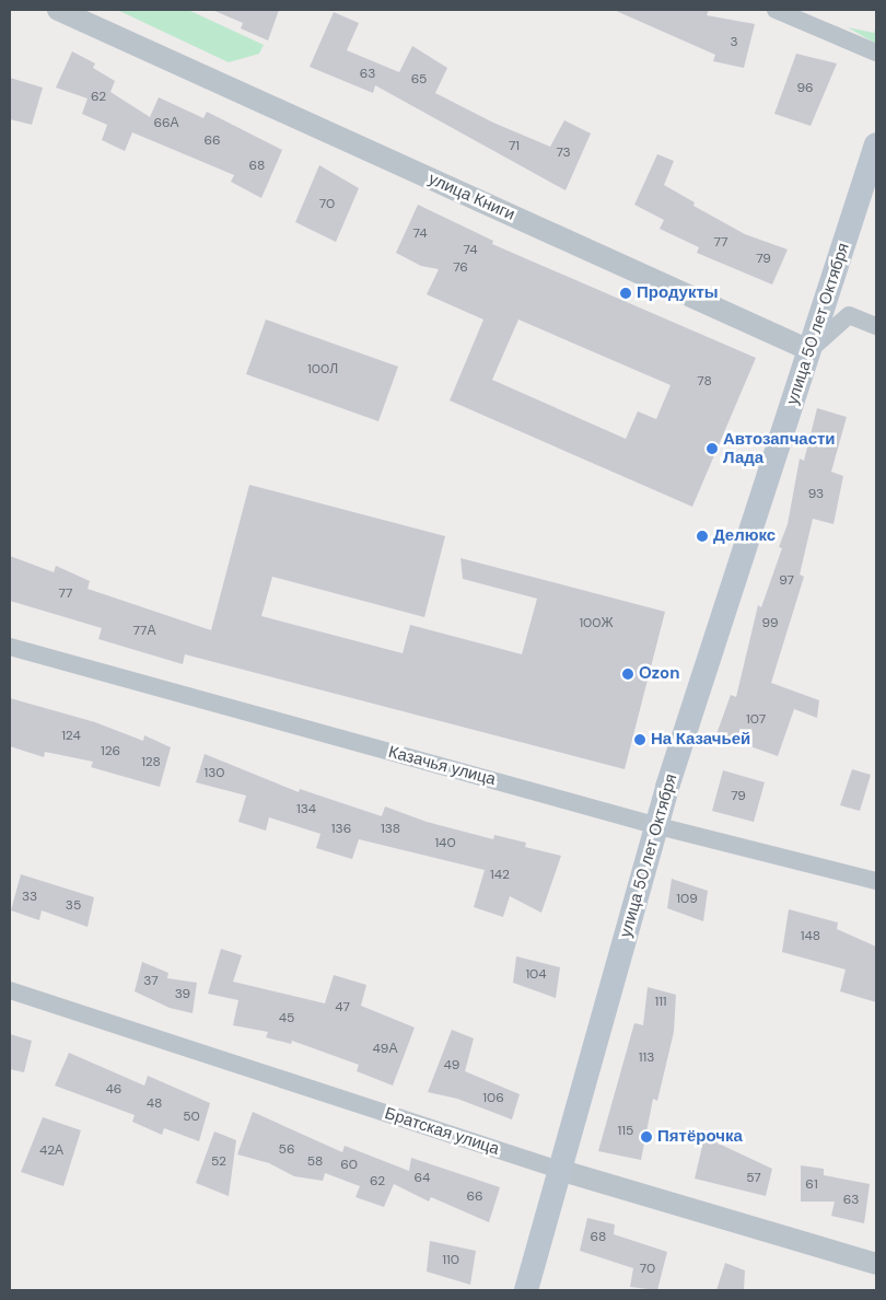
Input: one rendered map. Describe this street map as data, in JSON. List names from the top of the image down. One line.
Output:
{"streets":{"main road":["улица 50 лет Октября"],"street":["улица Книги","Казачья улица","Братская улица"]},"crossings":[["улица Книги","улица 50 лет Октября"],["улица 50 лет Октября","Казачья улица"],["улица 50 лет Октября","Братская улица"]],"places":["Продукты","Автозапчасти Лада","Делюкс","Ozon","На Казачьей","Пятёрочка"],"house_numbers":["3","63","65","96","62","66А","66","71","73","68","70","74","77","74","79","76","100Л","78","93","97","77","100Ж","99","77А","107","124","126","128","130","79","134","136","138","140","142","33","109","35","148","104","37","39","111","47","45","49А","113","49","46","106","48","50","115","56","42А","52","58","60","64","57","62","61","66","63","68","110","70"]}
